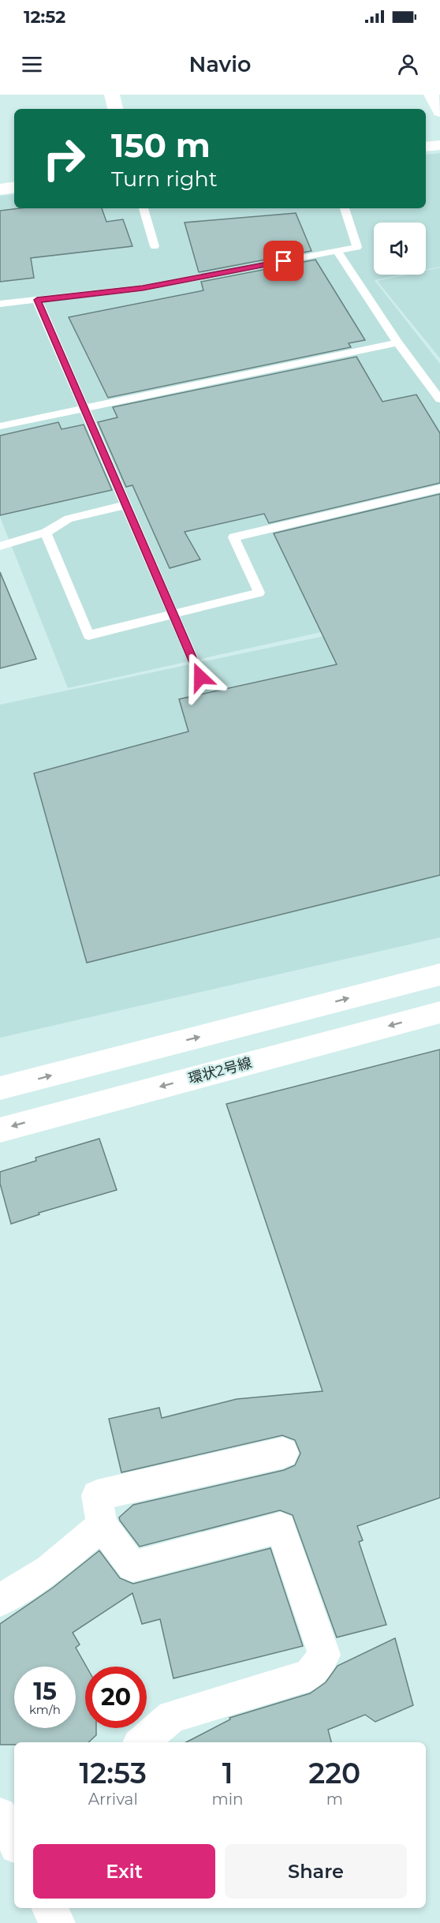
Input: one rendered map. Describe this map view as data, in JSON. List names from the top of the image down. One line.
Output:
{"streets":{"street":["環状2号線"]},"page":{"status":"12:52","header":"Navio","turn":["150 m","Turn right"],"speed":"15 km/h","limit":"20","eta":["12:53","Arrival","1","min","220","m"],"buttons":["Exit","Share"]}}
